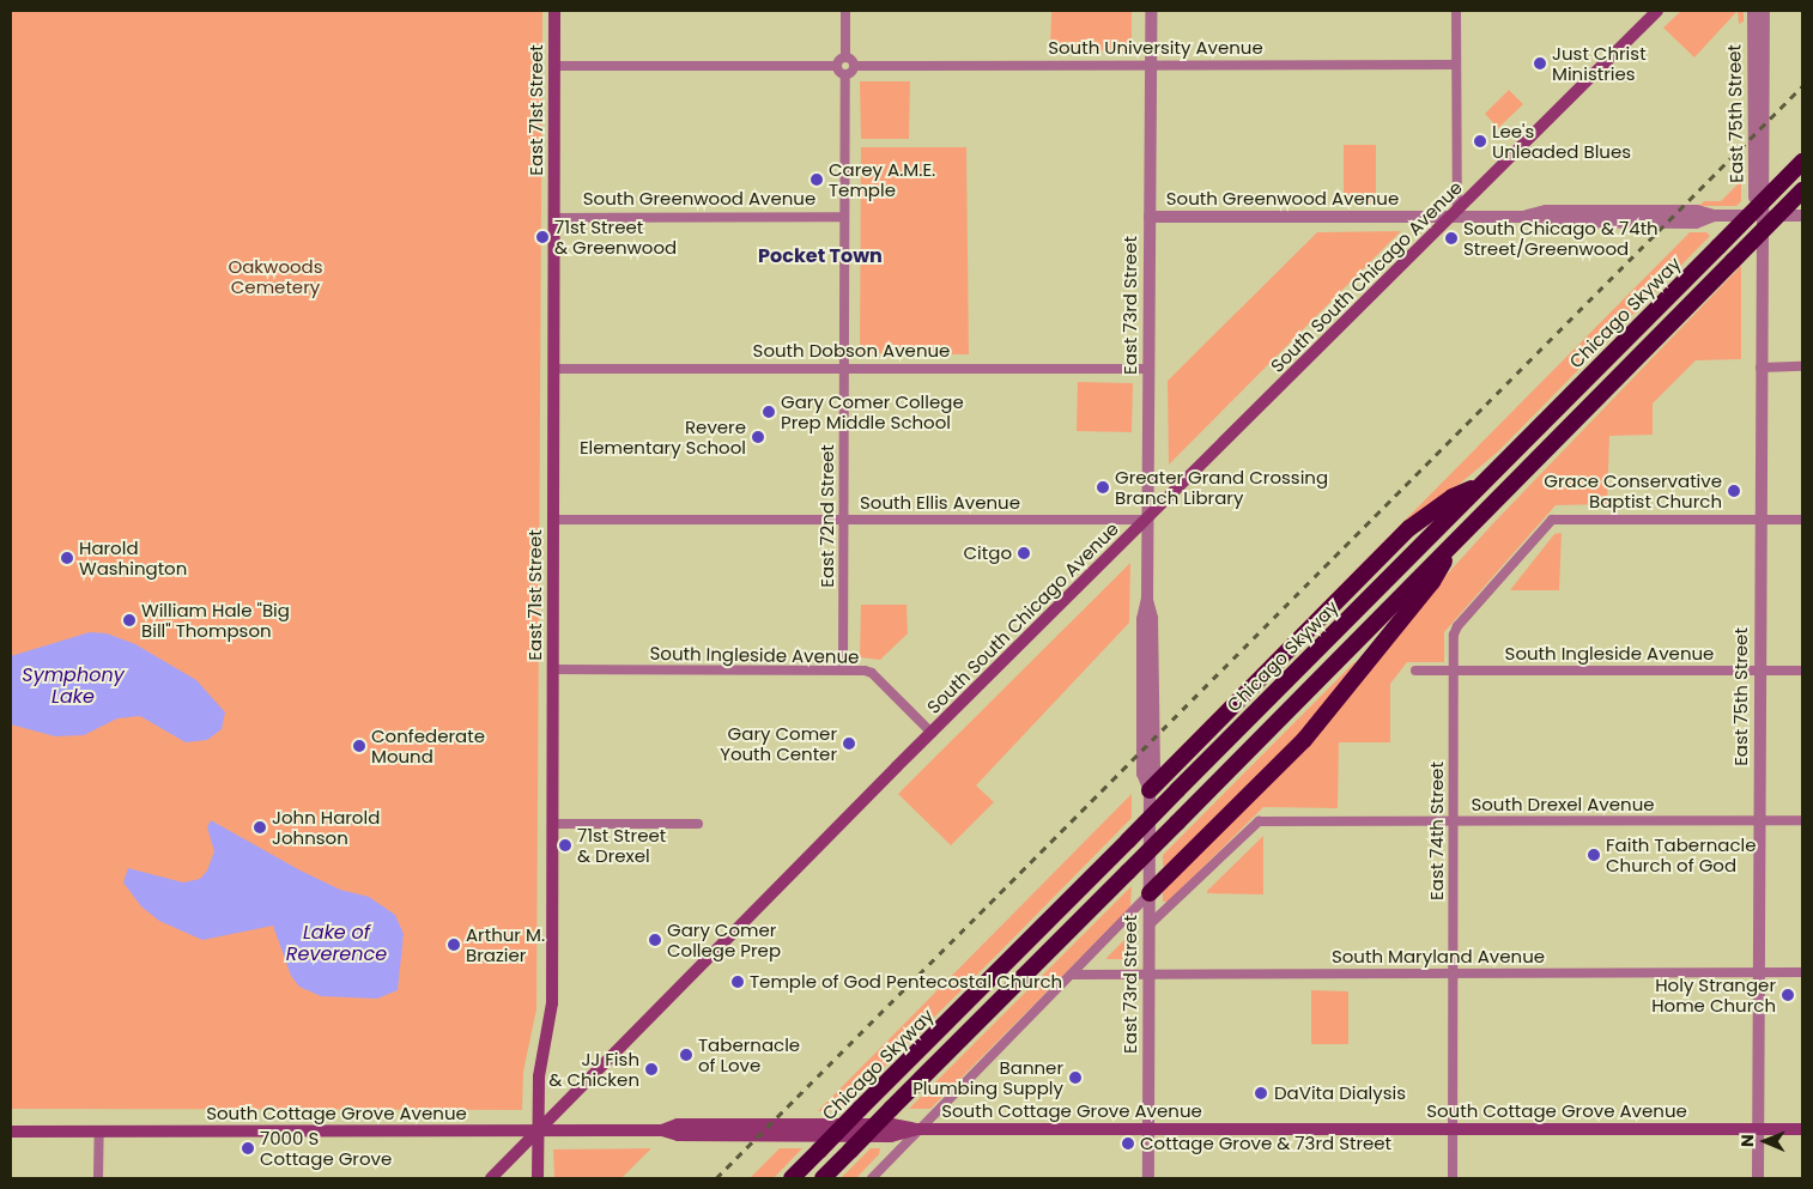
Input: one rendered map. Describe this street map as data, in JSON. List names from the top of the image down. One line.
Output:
{"streets":{"highway":["Chicago Skyway"],"main road":["East 71st Street","South South Chicago Avenue","South Cottage Grove Avenue"],"street":["South University Avenue","East 75th Street","South Greenwood Avenue","East 73rd Street","South Dobson Avenue","South Ellis Avenue","East 72nd Street","South Ingleside Avenue","South Drexel Avenue","East 74th Street","South Maryland Avenue"]},"crossings":[["South University Avenue","East 73rd Street"],["East 71st Street","South Greenwood Avenue"],["East 71st Street","South South Chicago Avenue"],["East 71st Street","South Dobson Avenue"],["East 71st Street","South Ellis Avenue"],["East 71st Street","South Ingleside Avenue"],["East 71st Street","South Cottage Grove Avenue"],["East 75th Street","South Greenwood Avenue"],["East 75th Street","South Ingleside Avenue"],["East 75th Street","South Drexel Avenue"],["East 75th Street","East 74th Street"],["East 75th Street","South Maryland Avenue"],["East 75th Street","South Cottage Grove Avenue"],["South Greenwood Avenue","South South Chicago Avenue"],["South Greenwood Avenue","East 73rd Street"],["South Greenwood Avenue","East 72nd Street"],["South South Chicago Avenue","East 73rd Street"],["South South Chicago Avenue","South Ellis Avenue"],["South South Chicago Avenue","South Ingleside Avenue"],["South South Chicago Avenue","South Cottage Grove Avenue"],["East 73rd Street","South Dobson Avenue"],["East 73rd Street","South Ellis Avenue"],["East 73rd Street","South Drexel Avenue"],["East 73rd Street","South Maryland Avenue"],["East 73rd Street","South Cottage Grove Avenue"],["South Dobson Avenue","East 72nd Street"],["South Ellis Avenue","East 72nd Street"],["East 72nd Street","South Ingleside Avenue"],["South Ingleside Avenue","East 74th Street"],["South Drexel Avenue","East 74th Street"],["East 74th Street","South Maryland Avenue"],["East 74th Street","South Cottage Grove Avenue"]],"districts":["Pocket Town"],"water":["Symphony Lake","Lake of Reverence"],"parks":["Oakwoods Cemetery"],"places":["Just Christ Ministries","Lee's Unleaded Blues","Carey A.M.E. Temple","71st Street & Greenwood","South Chicago & 74th Street/Greenwood","Gary Comer College Prep Middle School","Revere Elementary School","Greater Grand Crossing Branch Library","Grace Conservative Baptist Church","Citgo","Harold Washington","William Hale \"Big Bill\" Thompson","Gary Comer Youth Center","Confederate Mound","John Harold Johnson","71st Street & Drexel","Faith Tabernacle Church of God","Gary Comer College Prep","Arthur M. Brazier","Temple of God Pentecostal Church","Holy Stranger Home Church","Tabernacle of Love","JJ Fish & Chicken","Banner Plumbing Supply","DaVita Dialysis","Cottage Grove & 73rd Street","7000 S Cottage Grove"],"north":"left"}
